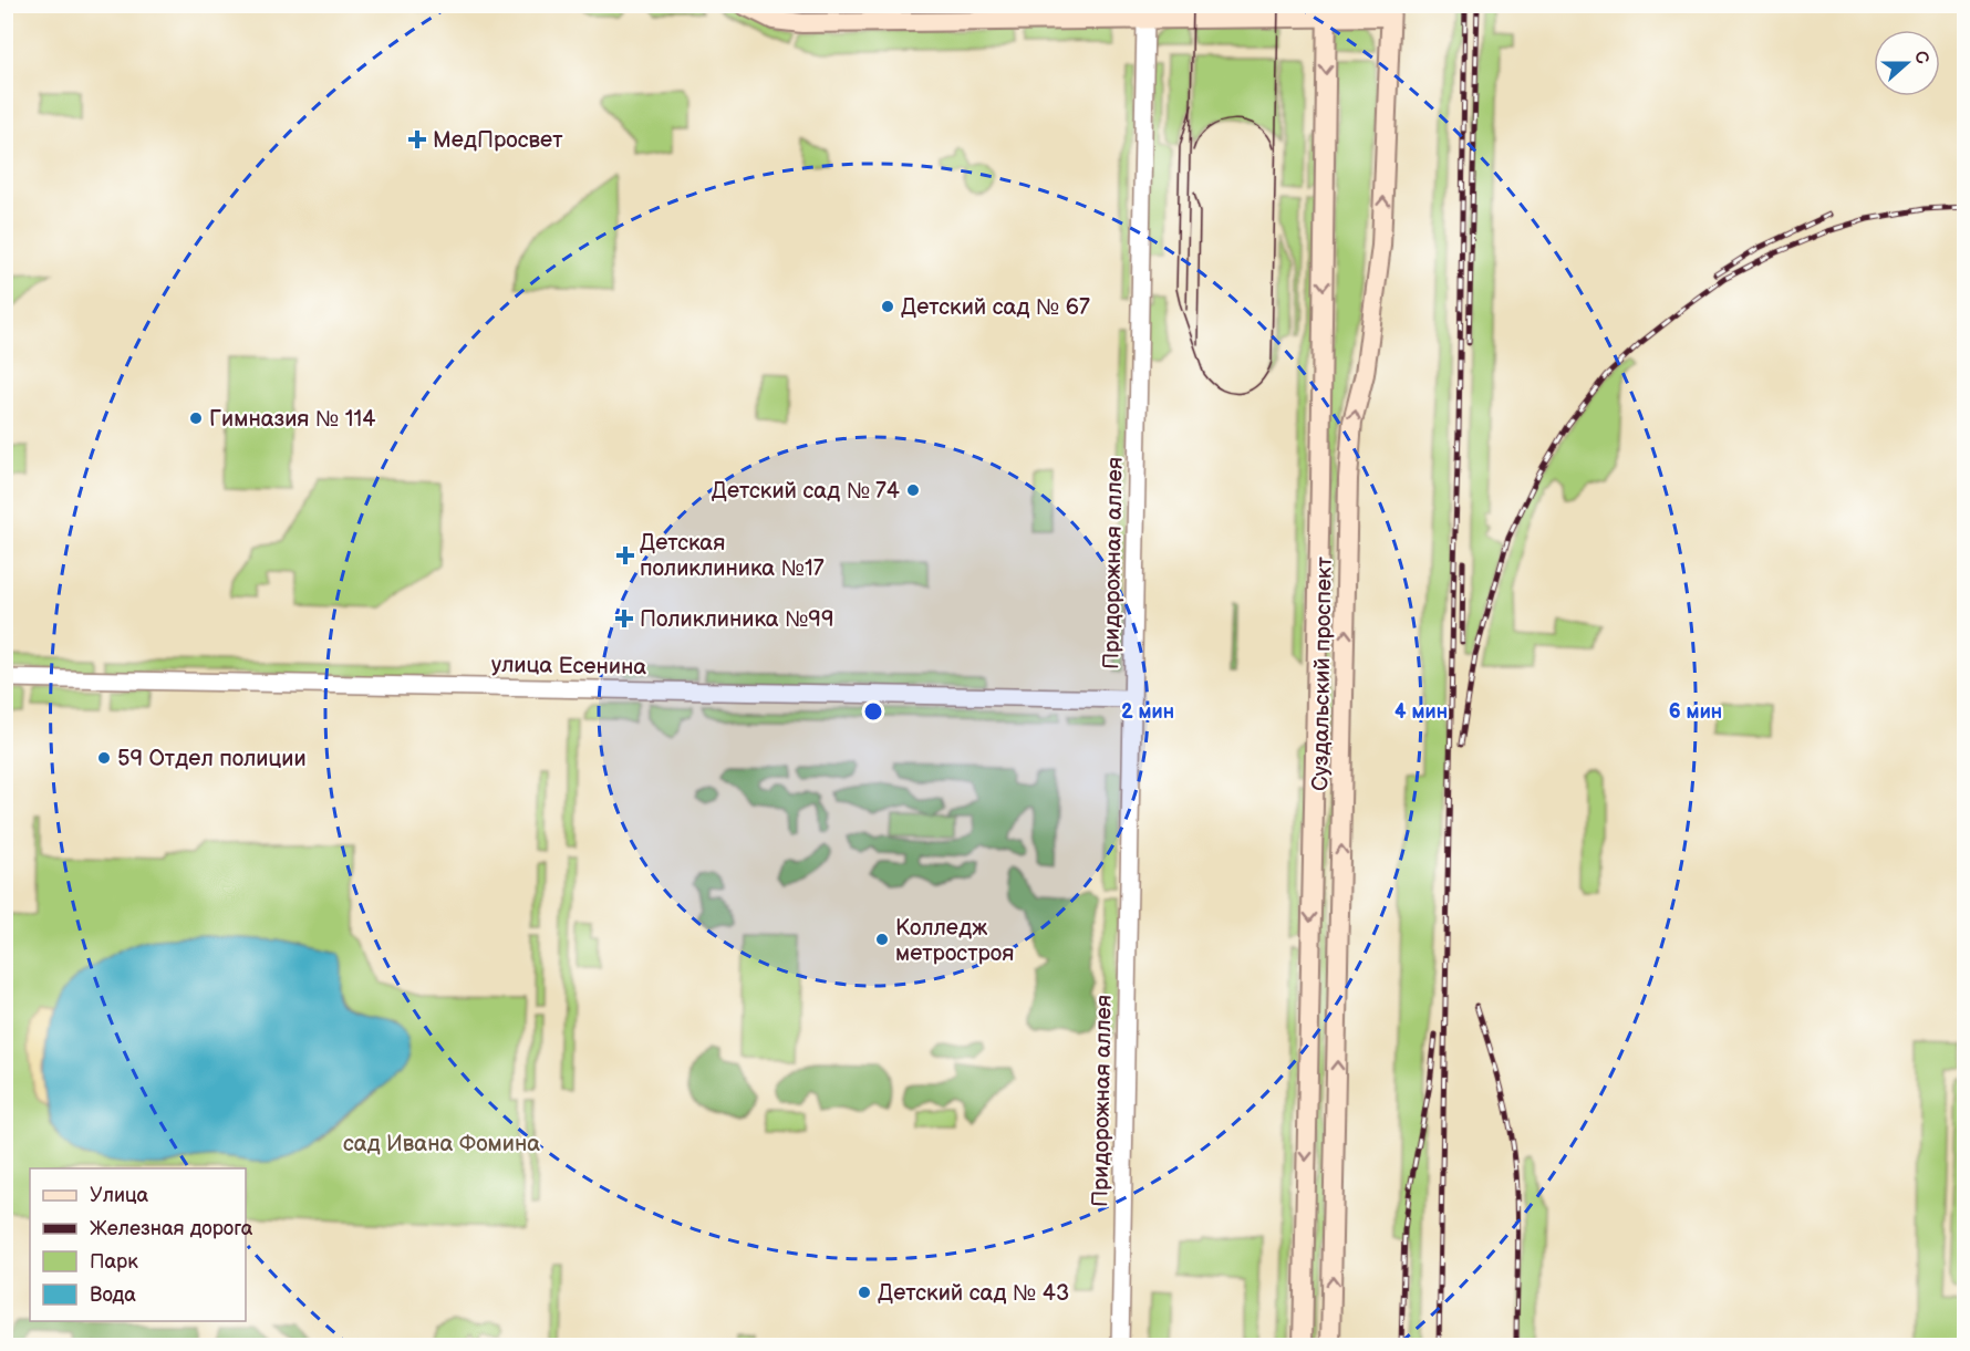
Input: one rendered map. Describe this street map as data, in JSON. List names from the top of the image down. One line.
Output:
{"streets":{"main road":["Суздальский проспект"],"street":["Придорожная аллея","улица Есенина"]},"crossings":[["Придорожная аллея","улица Есенина"]],"parks":["сад Ивана Фомина"],"places":{"health":["МедПросвет","Детская поликлиника №17","Поликлиника №99"],"other":["Детский сад № 67","Гимназия № 114","Детский сад № 74","59 Отдел полиции","Колледж метростроя","Детский сад № 43"]},"legend":["Улица","Железная дорога","Парк","Вода"],"north":"right","rings":["2 мин","4 мин","6 мин"]}
